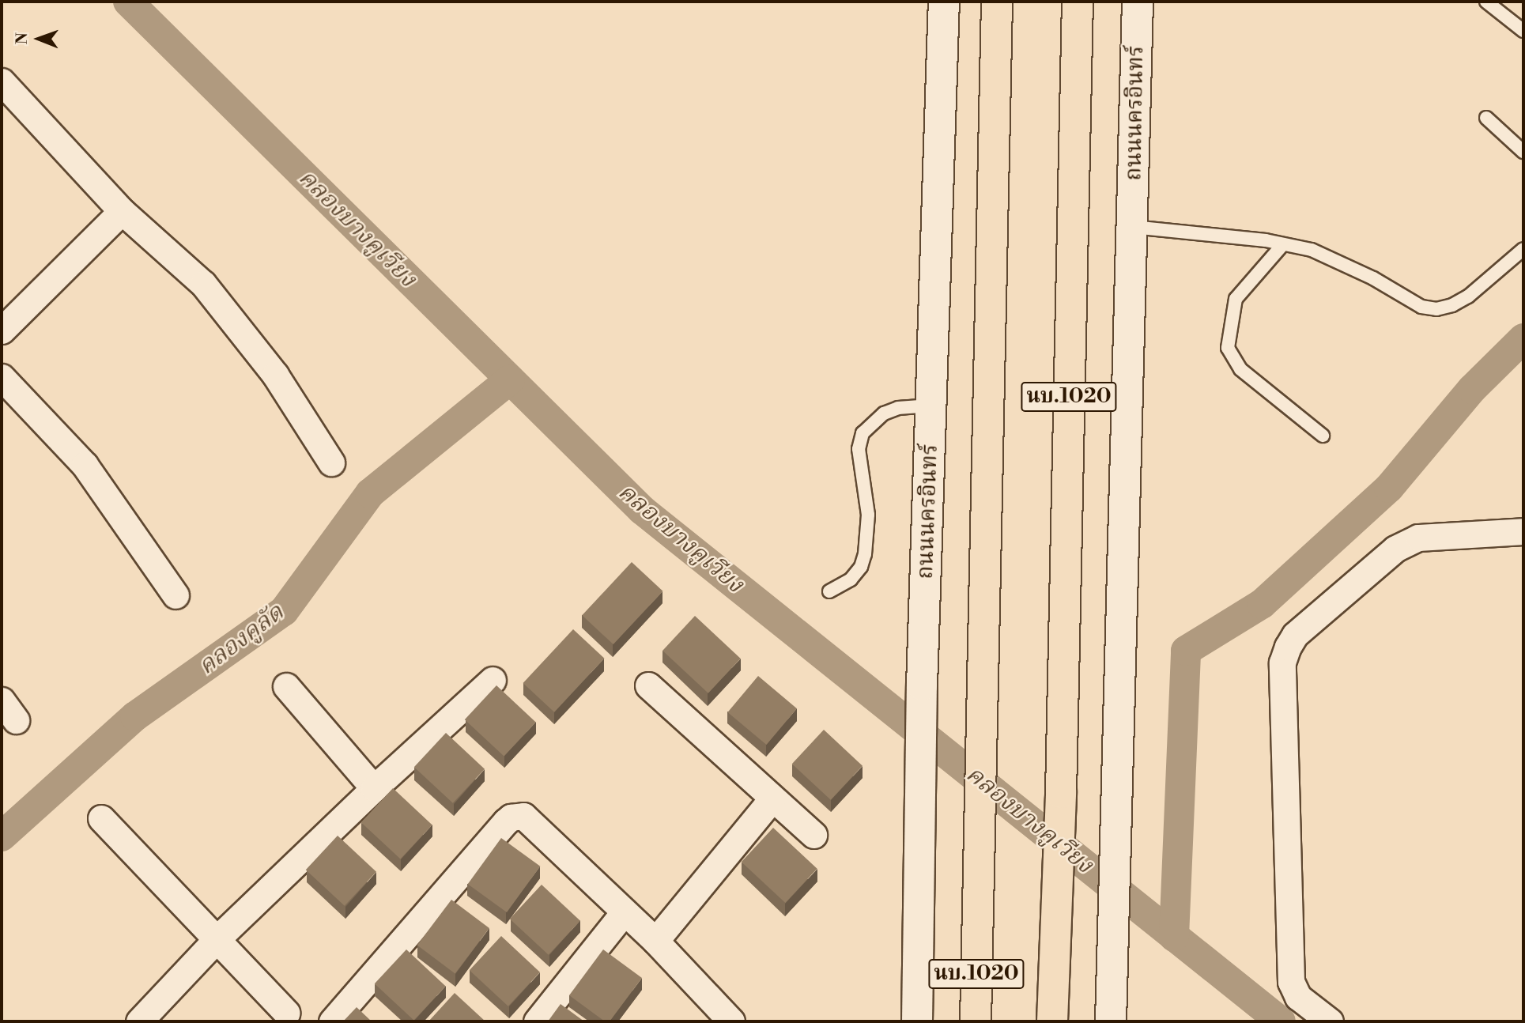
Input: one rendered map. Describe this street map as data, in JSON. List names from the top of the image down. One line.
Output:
{"streets":{"main road":["ถนนนครอินทร์","นบ.1020"]},"water":["คลองบางคูเวียง","คลองคูลัด"],"north":"left"}
